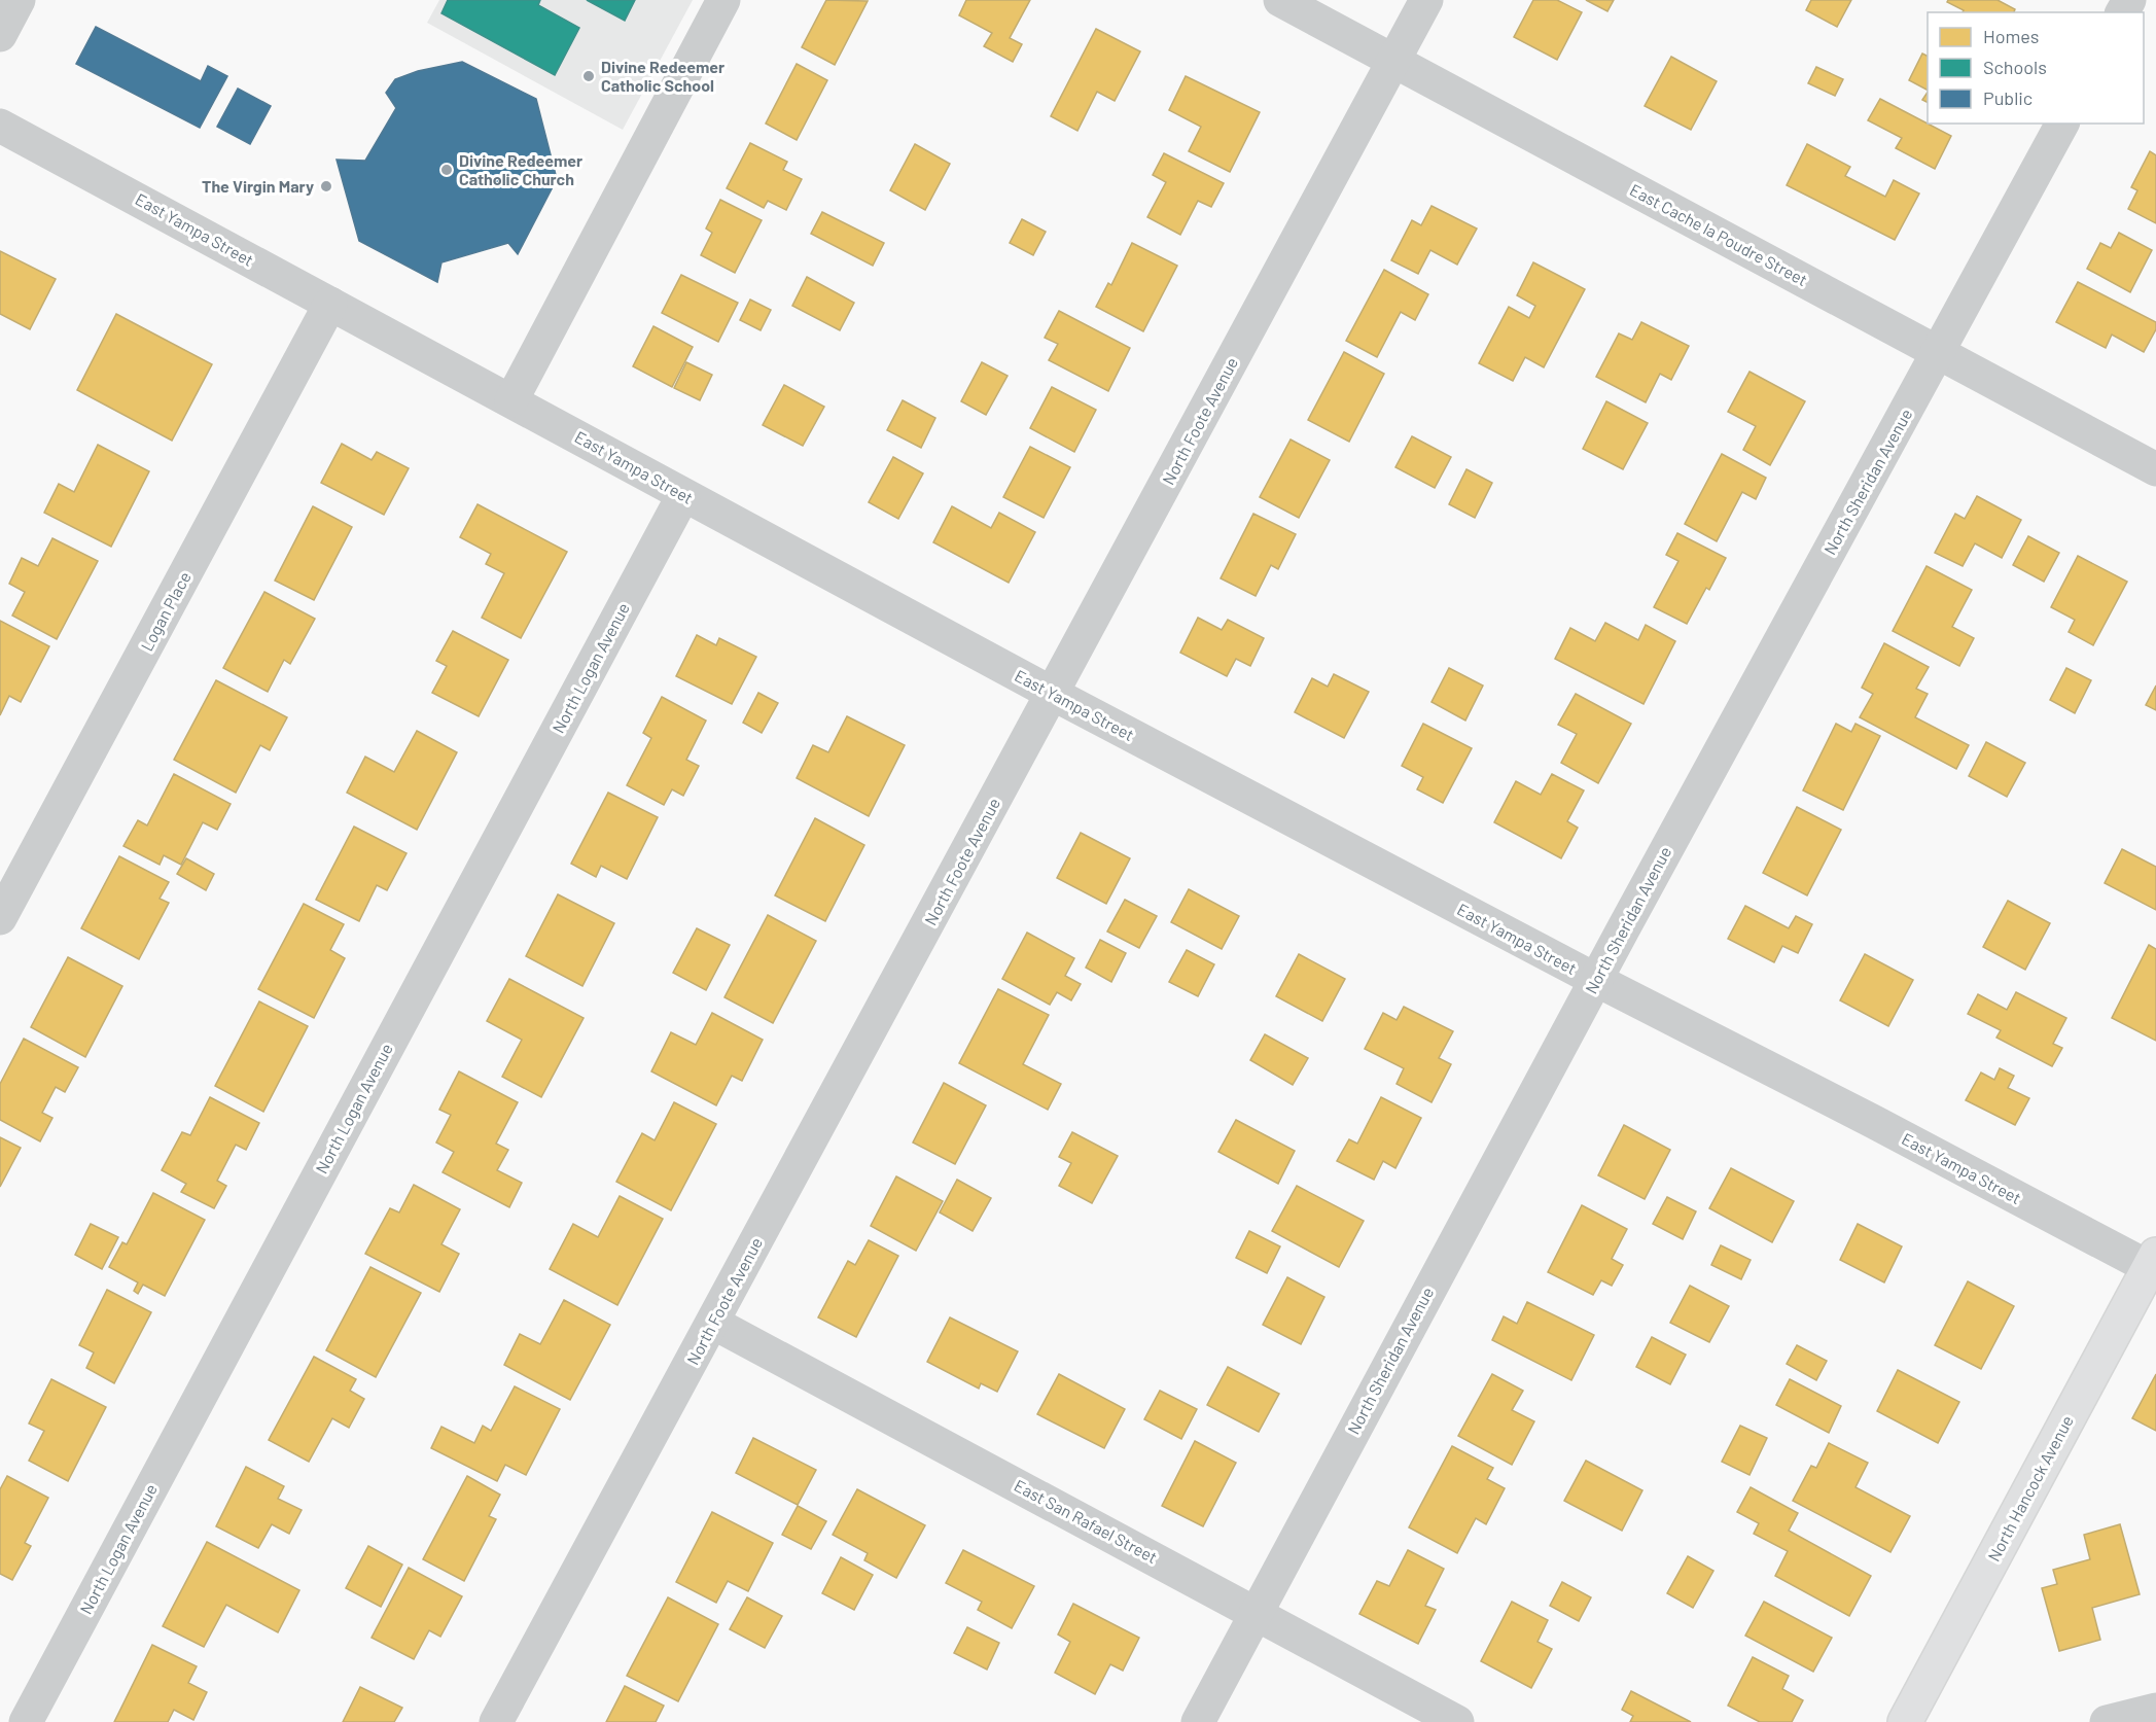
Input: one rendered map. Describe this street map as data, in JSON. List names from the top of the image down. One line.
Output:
{"streets":{"main road":["North Hancock Avenue"],"street":["East Yampa Street","East Cache la Poudre Street","North Foote Avenue","North Sheridan Avenue","Logan Place","North Logan Avenue","East San Rafael Street"]},"crossings":[["East Yampa Street","North Foote Avenue"],["East Yampa Street","North Sheridan Avenue"],["East Yampa Street","Logan Place"],["East Yampa Street","North Logan Avenue"],["East Yampa Street","North Hancock Avenue"],["East Cache la Poudre Street","North Foote Avenue"],["East Cache la Poudre Street","North Sheridan Avenue"],["North Foote Avenue","East San Rafael Street"],["North Sheridan Avenue","East San Rafael Street"]],"places":["Divine Redeemer Catholic School","Divine Redeemer Catholic Church","The Virgin Mary"],"legend":["Homes","Schools","Public"]}
